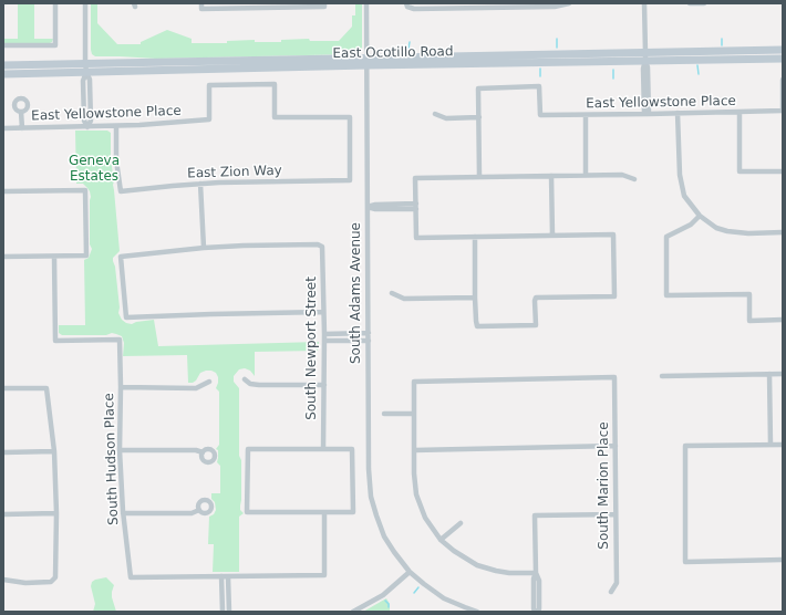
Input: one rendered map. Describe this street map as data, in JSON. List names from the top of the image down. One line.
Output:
{"streets":{"main road":["East Ocotillo Road"],"street":["East Yellowstone Place","East Zion Way","South Adams Avenue","South Newport Street","South Hudson Place","South Marion Place"]},"crossings":[["East Ocotillo Road","South Adams Avenue"],["East Yellowstone Place","East Zion Way"]],"parks":["Geneva Estates"]}
